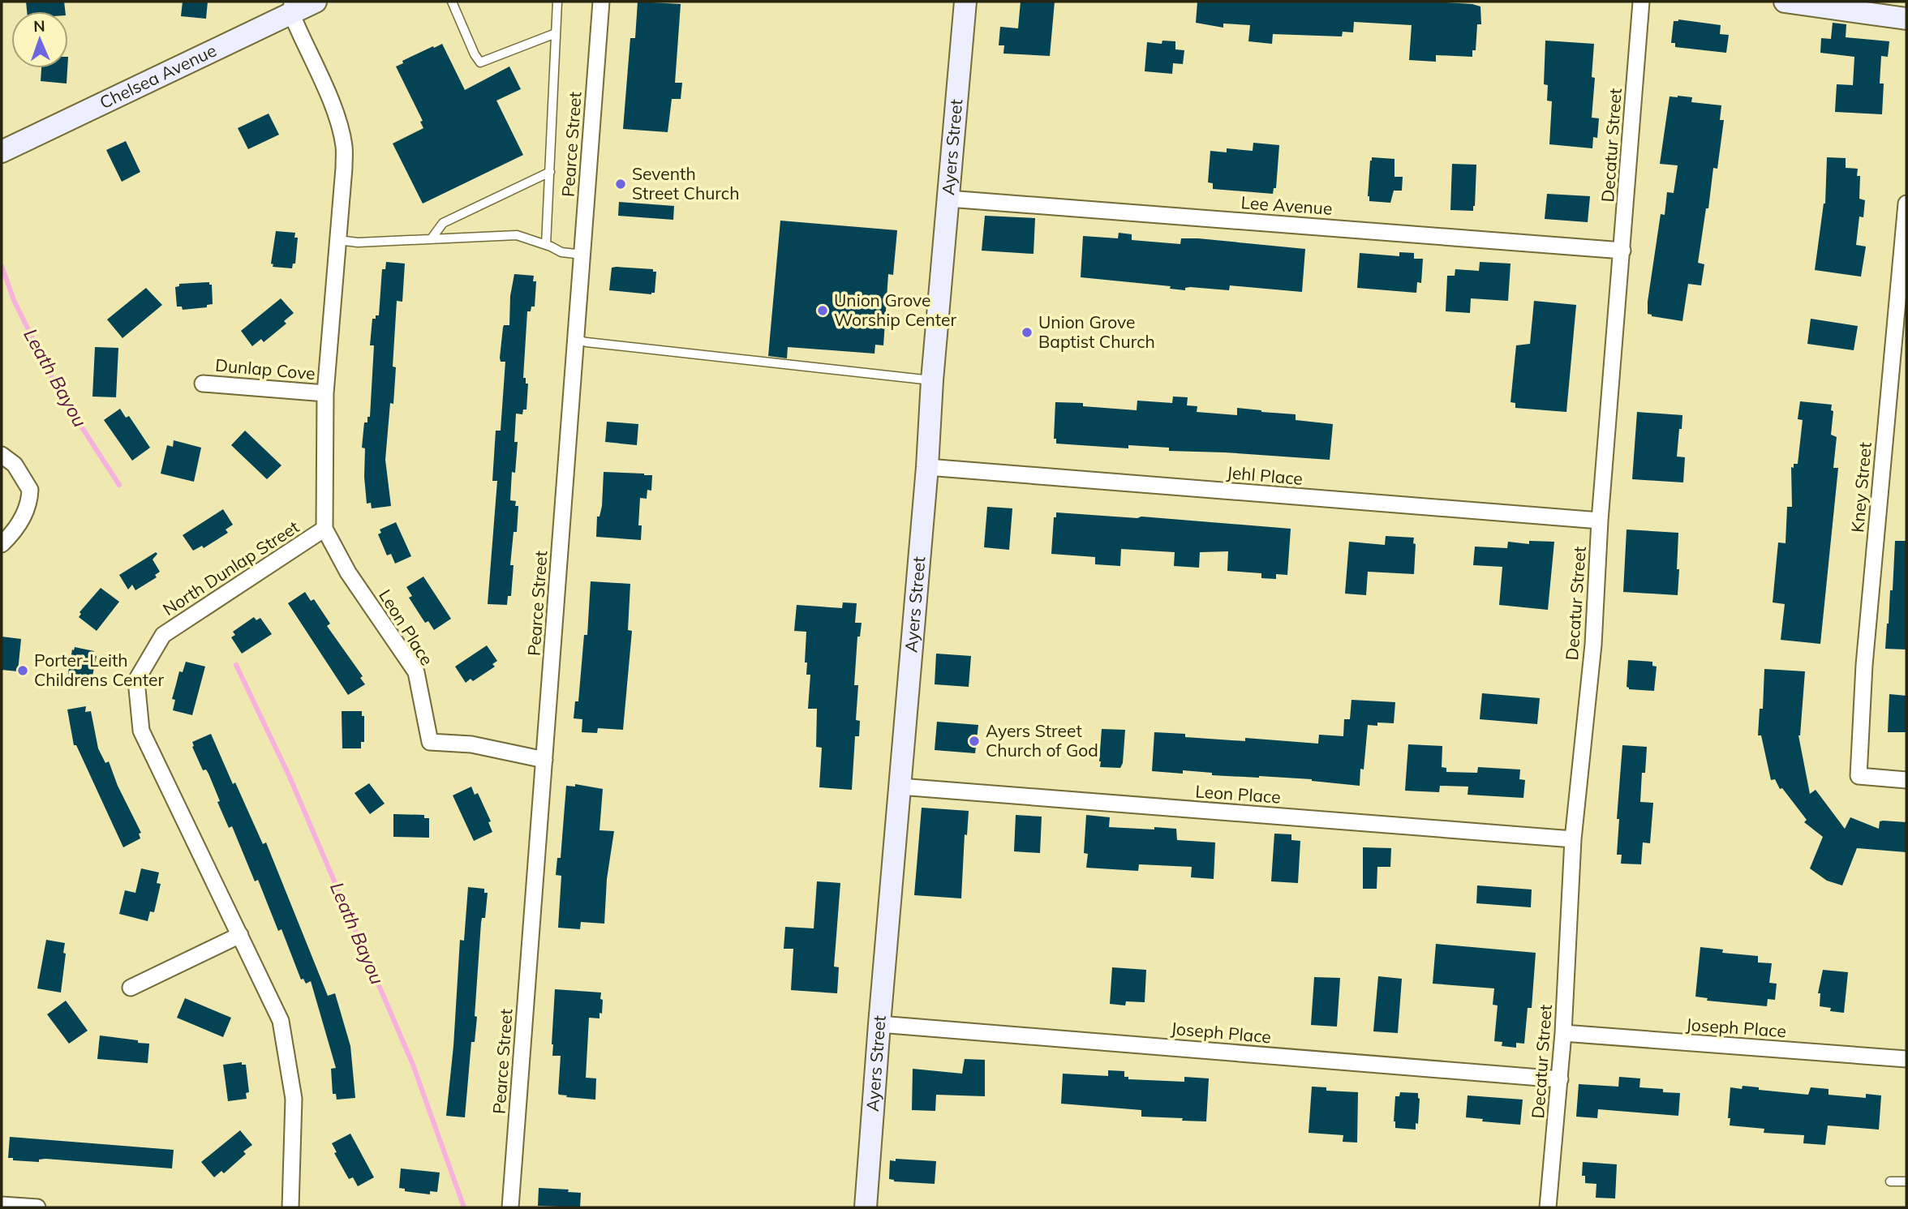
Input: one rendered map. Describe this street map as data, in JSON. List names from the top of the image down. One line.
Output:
{"streets":{"street":["Chelsea Avenue","Pearce Street","Decatur Street","Ayers Street","Lee Avenue","Dunlap Cove","Jehl Place","Kney Street","North Dunlap Street","Leon Place","Joseph Place"]},"crossings":[["Chelsea Avenue","North Dunlap Street"],["Pearce Street","Leon Place"],["Decatur Street","Lee Avenue"],["Decatur Street","Jehl Place"],["Decatur Street","Leon Place"],["Decatur Street","Joseph Place"],["Ayers Street","Lee Avenue"],["Ayers Street","Jehl Place"],["Ayers Street","Leon Place"],["Ayers Street","Joseph Place"],["Dunlap Cove","North Dunlap Street"],["North Dunlap Street","Leon Place"]],"water":["Leath Bayou"],"places":["Seventh Street Church","Union Grove Worship Center","Union Grove Baptist Church","Porter-Leith Childrens Center","Ayers Street Church of God"],"north":"top"}
